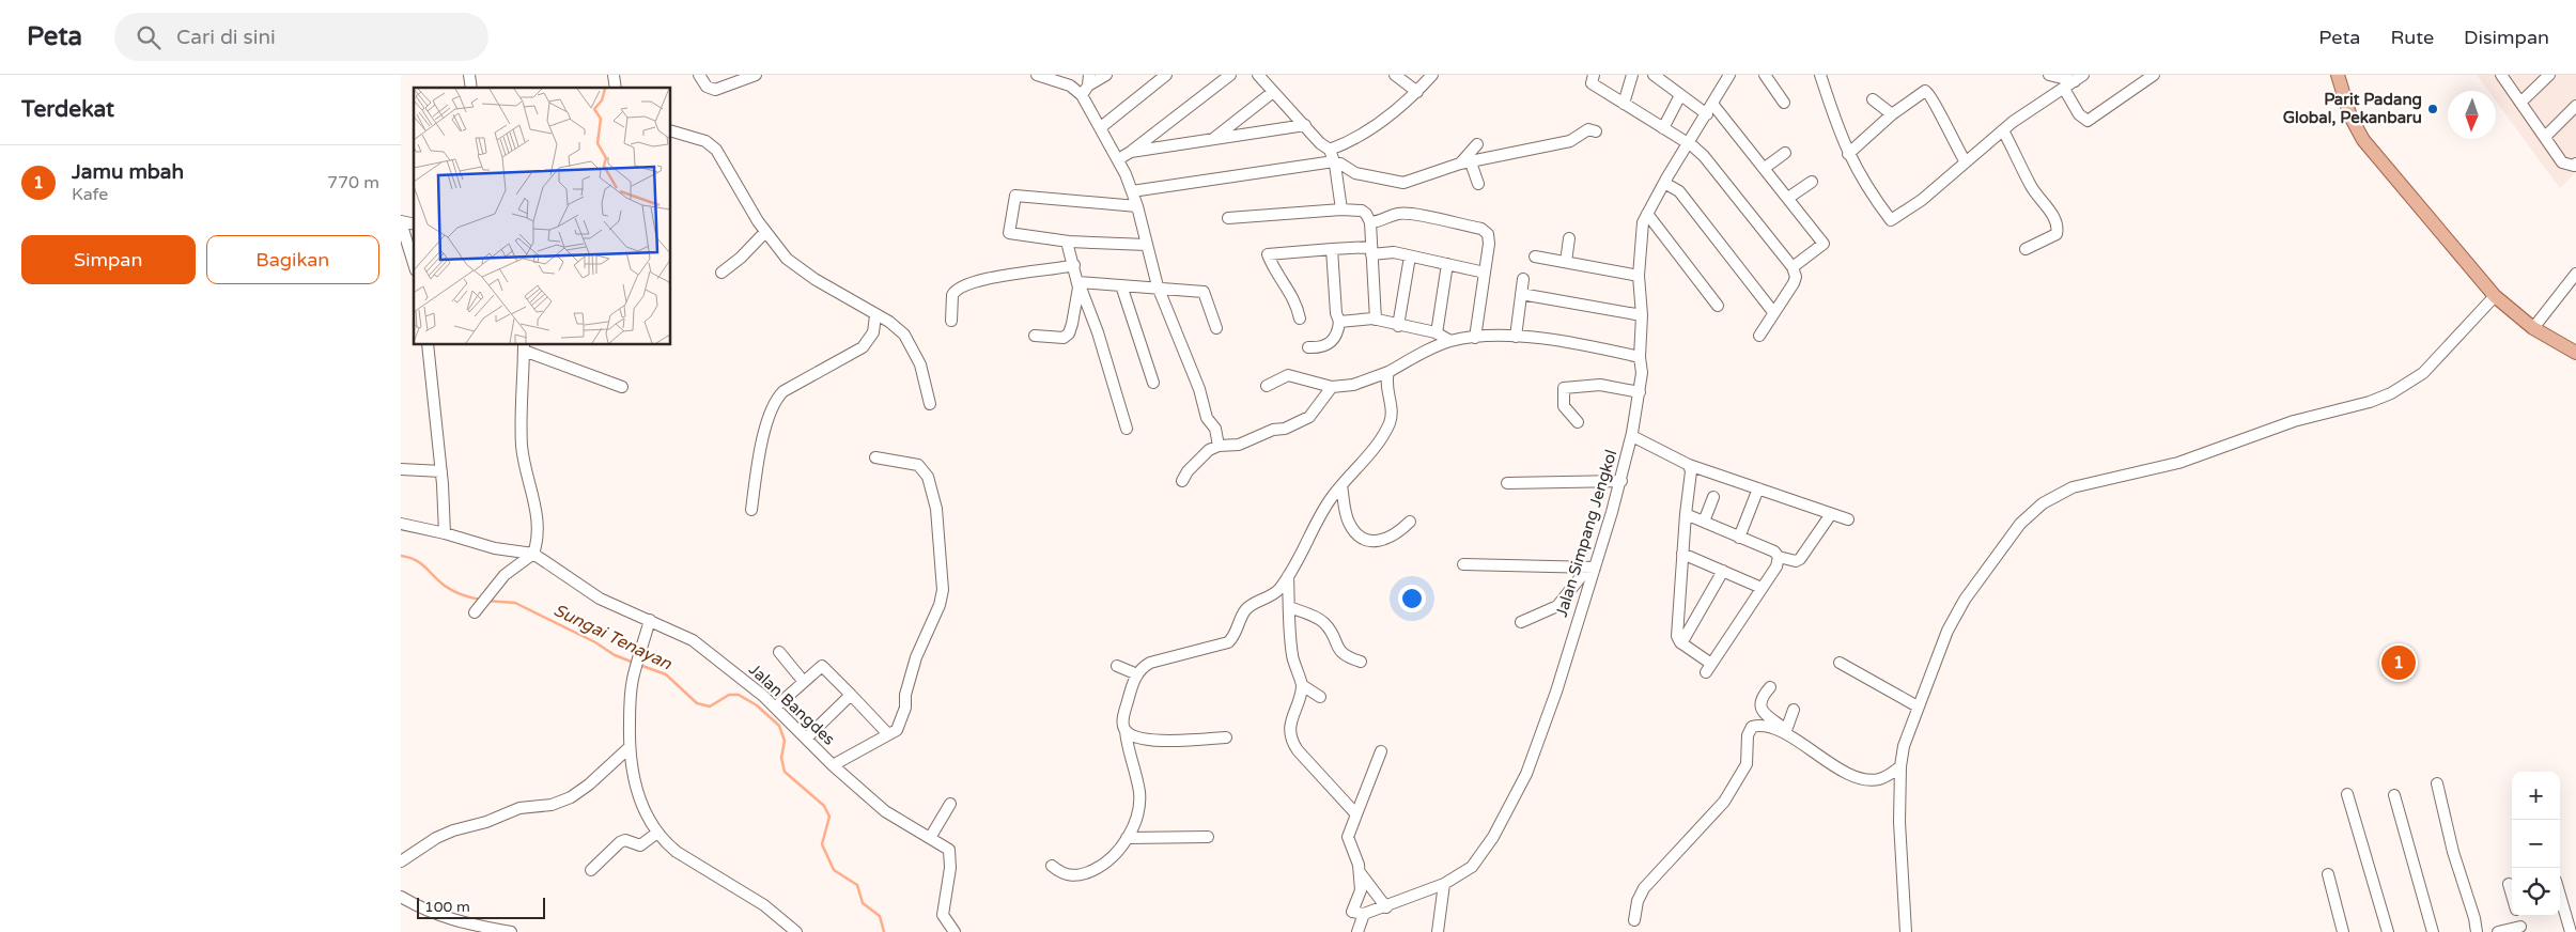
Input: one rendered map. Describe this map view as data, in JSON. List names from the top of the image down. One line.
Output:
{"streets":{"street":["Jalan Simpang Jengkol","Jalan Bangdes"]},"water":["Sungai Tenayan"],"places":["Parit Padang Global, Pekanbaru"],"scale_bar":"100 m","north":"bottom","page":{"header":"Peta","search":"Cari di sini","nav":["Peta","Rute","Disimpan"],"heading":"Terdekat","list":[{"mark":"1","name":"Jamu mbah","note":"Kafe","value":"770 m"}],"buttons":["Simpan","Bagikan"],"pins":"1","map_buttons":["+","−"],"scale":"100 m"}}
